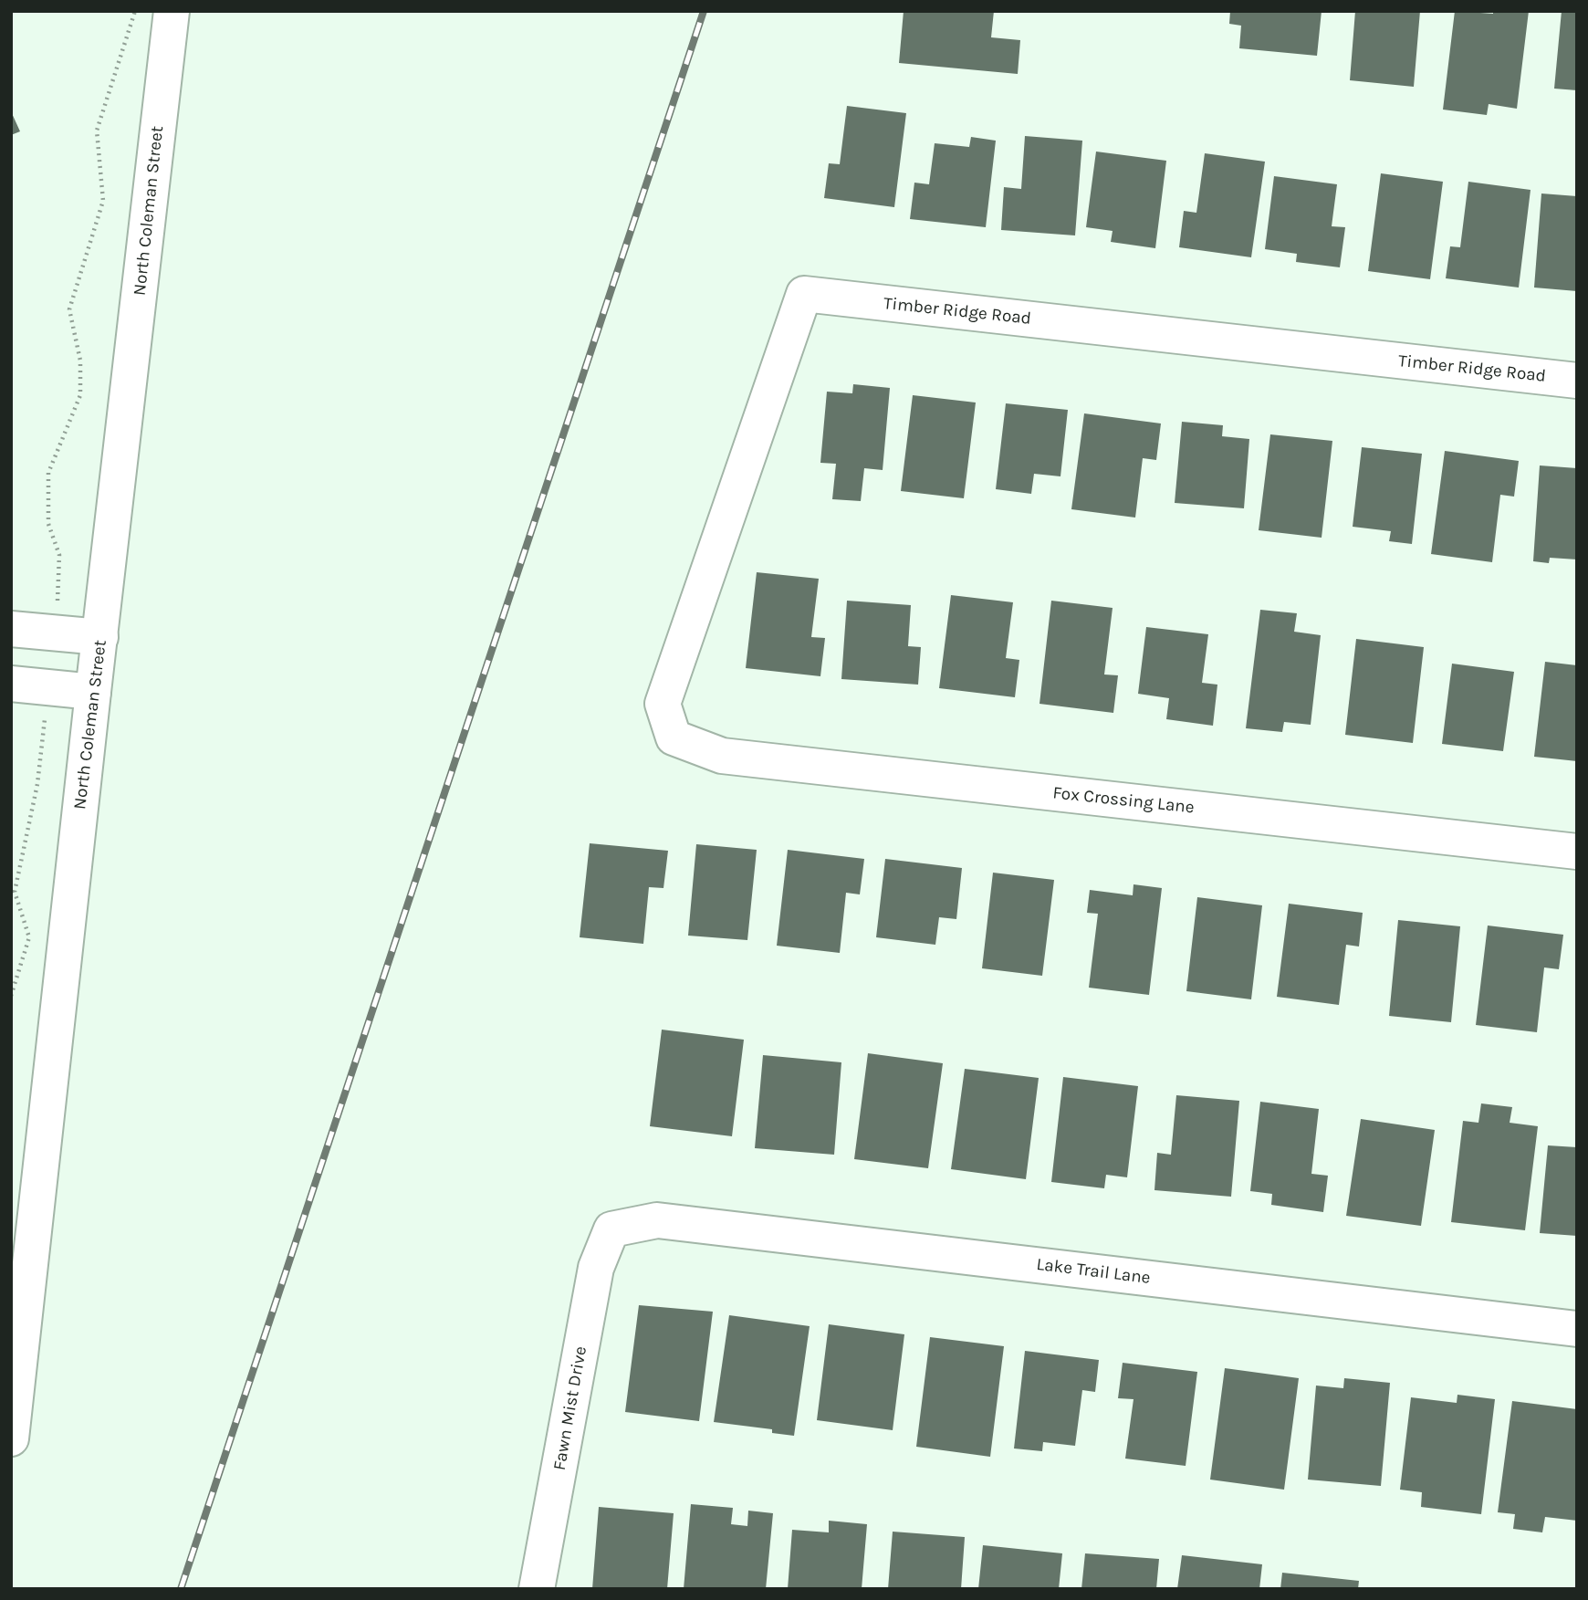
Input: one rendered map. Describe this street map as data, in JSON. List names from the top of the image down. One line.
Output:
{"streets":{"street":["North Coleman Street","Timber Ridge Road","Fox Crossing Lane","Lake Trail Lane","Fawn Mist Drive"]},"crossings":[["Timber Ridge Road","Fox Crossing Lane"],["Lake Trail Lane","Fawn Mist Drive"]]}
